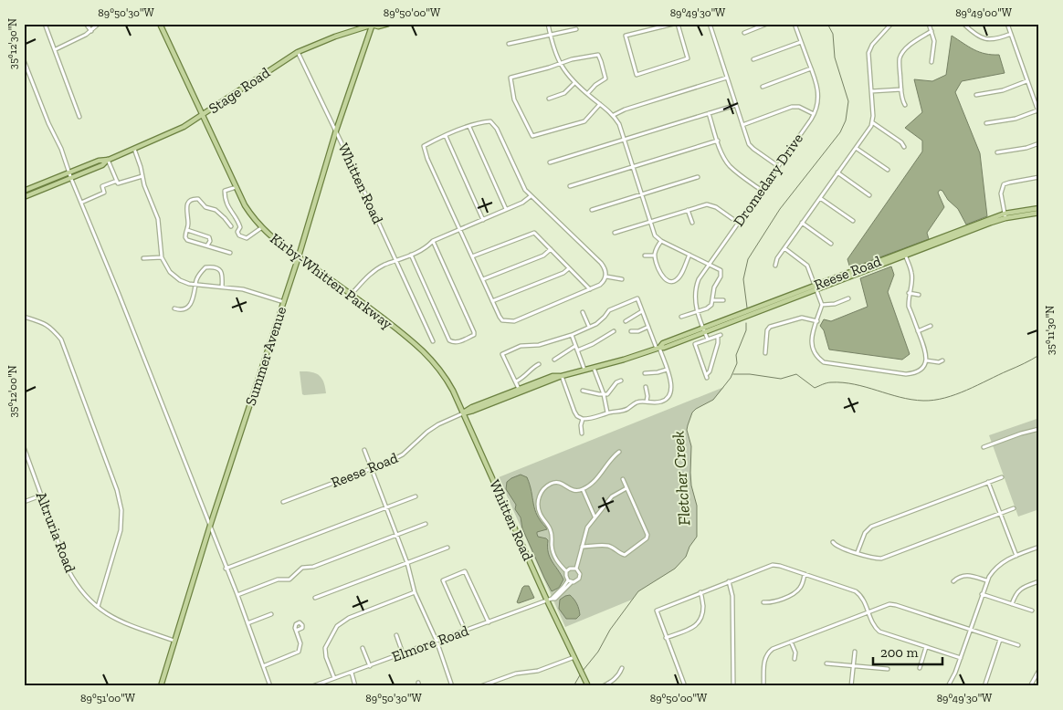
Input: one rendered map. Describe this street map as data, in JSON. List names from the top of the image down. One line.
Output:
{"streets":{"main road":["Stage Road","Whitten Road","Reese Road","Kirby-Whitten Parkway","Summer Avenue"],"street":["Dromedary Drive","Altruria Road","Elmore Road"]},"crossings":[["Stage Road","Whitten Road"],["Stage Road","Kirby-Whitten Parkway"],["Stage Road","Summer Avenue"],["Dromedary Drive","Reese Road"],["Whitten Road","Reese Road"],["Whitten Road","Kirby-Whitten Parkway"],["Whitten Road","Summer Avenue"],["Whitten Road","Elmore Road"],["Kirby-Whitten Parkway","Summer Avenue"],["Summer Avenue","Altruria Road"]],"water":["Fletcher Creek"],"scale_bar":"200 m","coordinates":["89°50'30\"W","89°50'00\"W","89°49'30\"W","89°49'00\"W","35°12'30\"N","35°11'30\"N","35°12'00\"N","89°51'00\"W"]}
